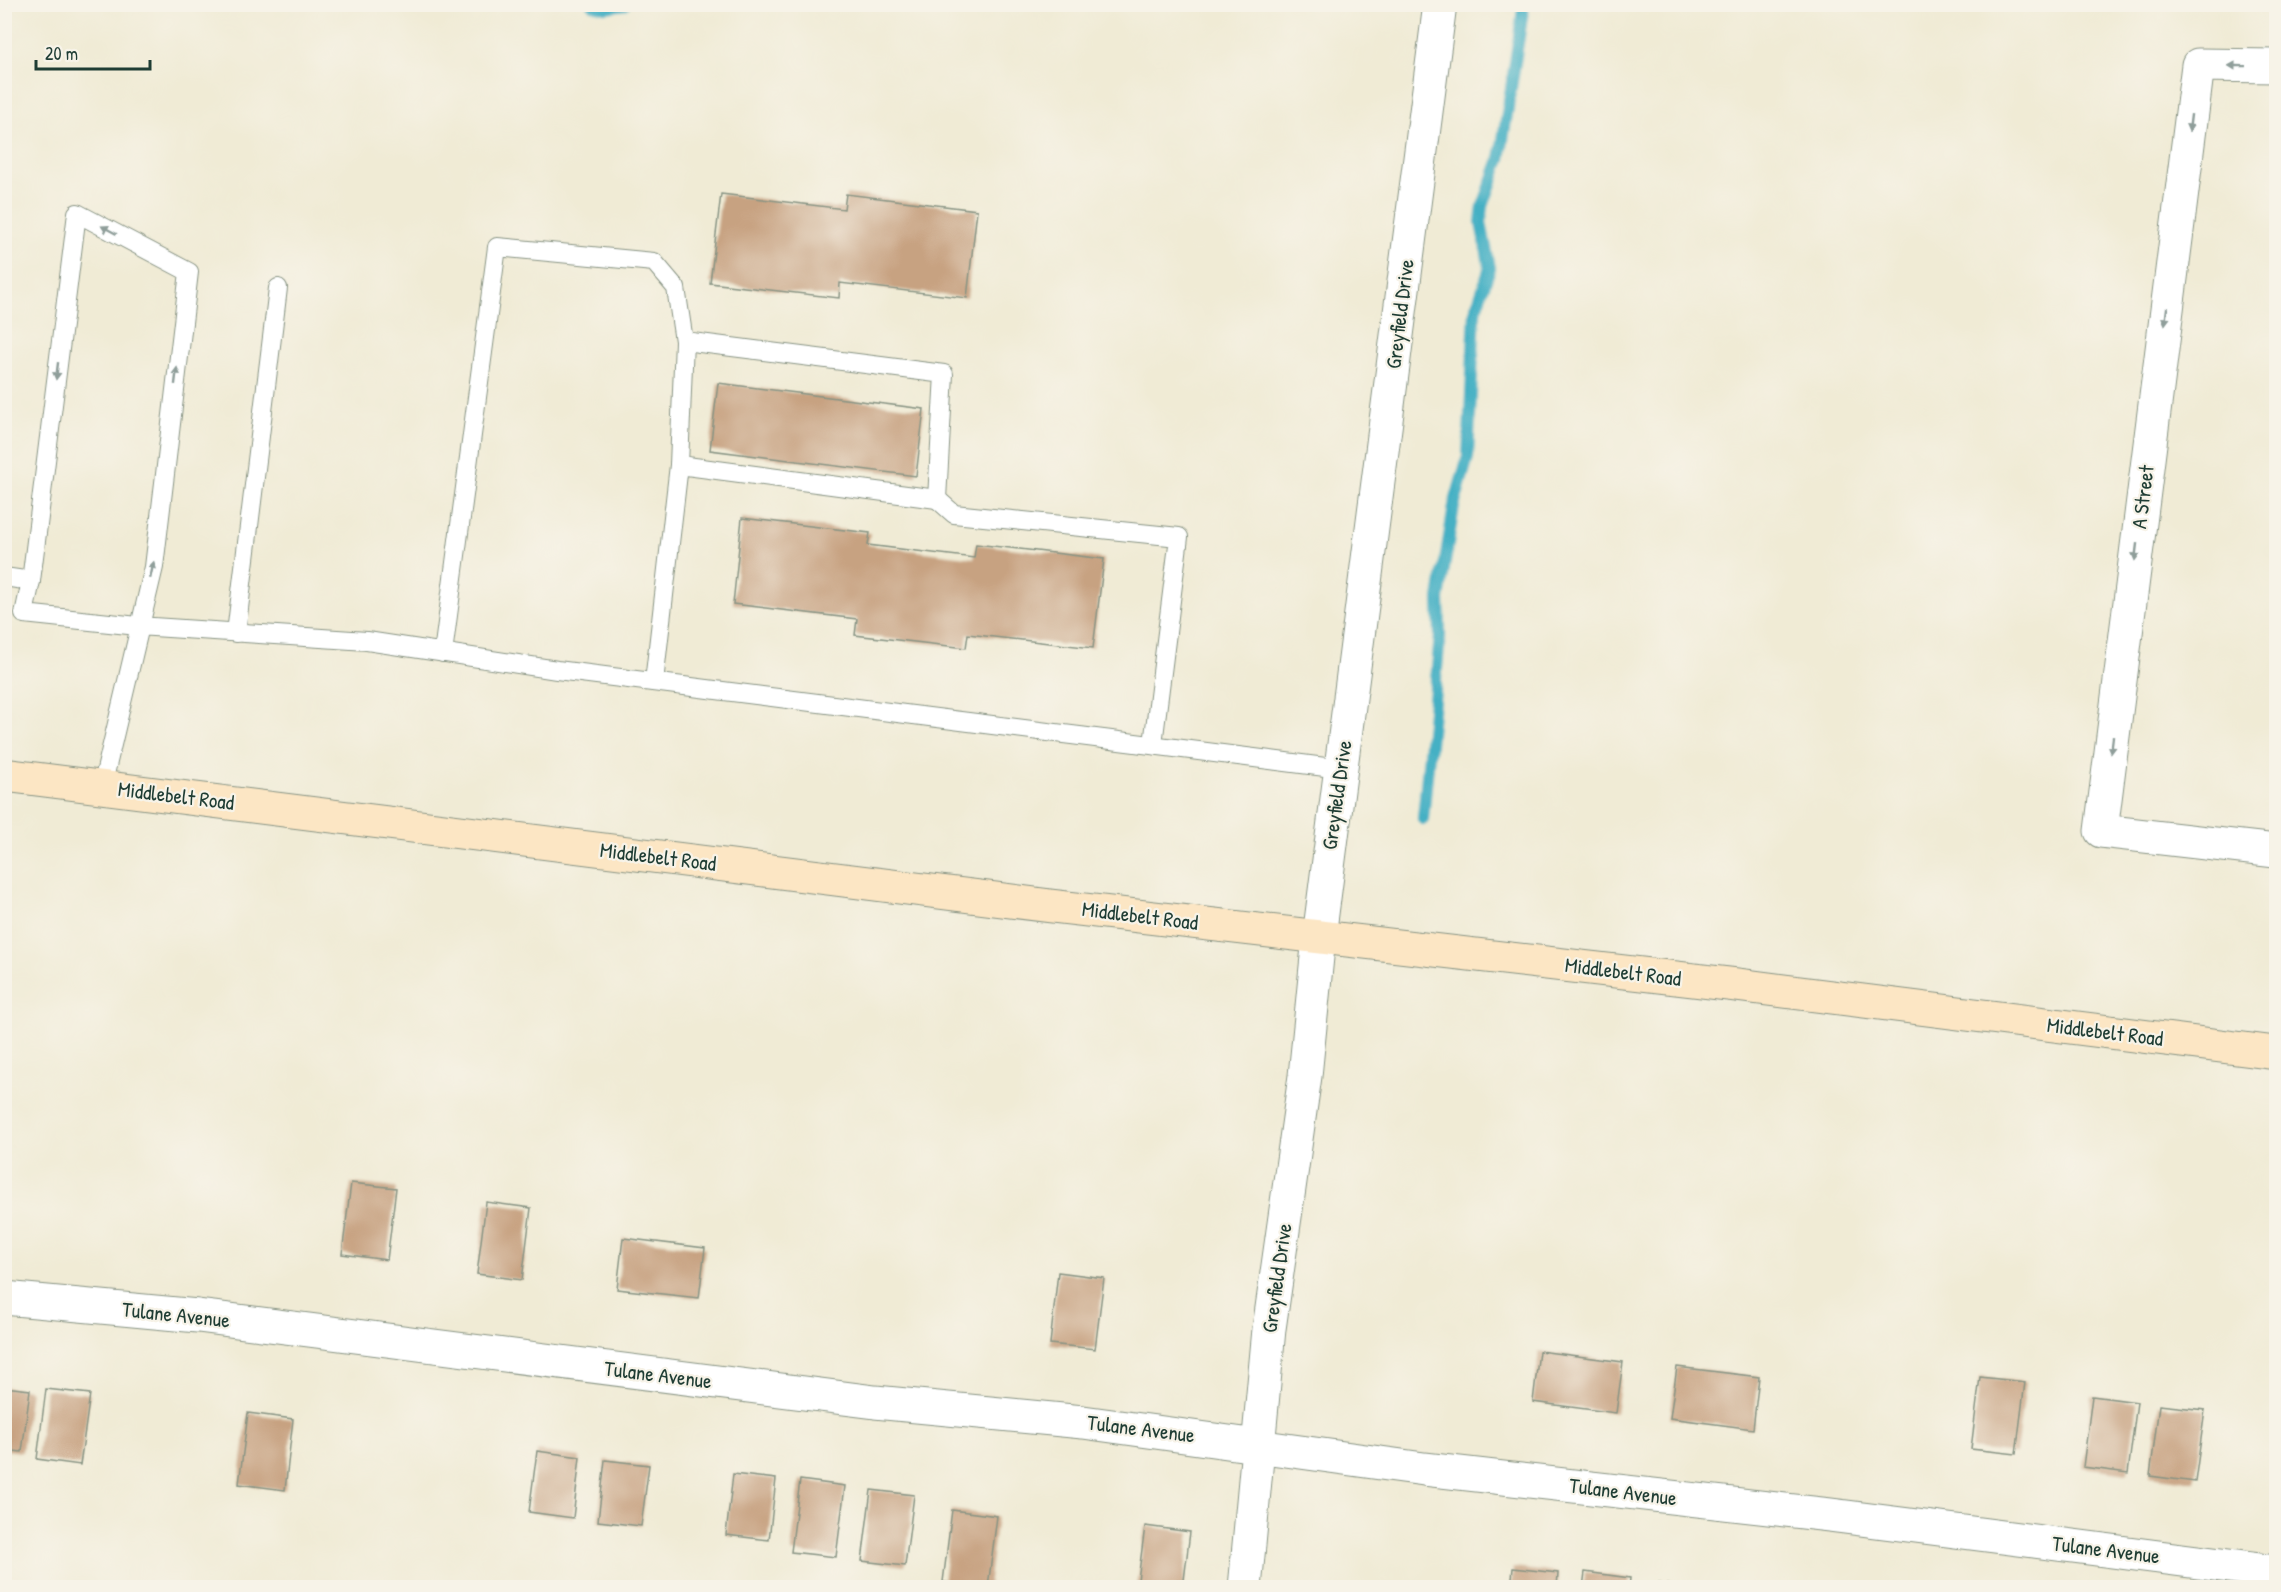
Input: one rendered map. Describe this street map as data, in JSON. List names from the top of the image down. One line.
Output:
{"streets":{"street":["Greyfield Drive","A Street","Middlebelt Road","Tulane Avenue"]},"crossings":[["Greyfield Drive","Middlebelt Road"],["Greyfield Drive","Tulane Avenue"]],"scale_bar":"20 m"}
